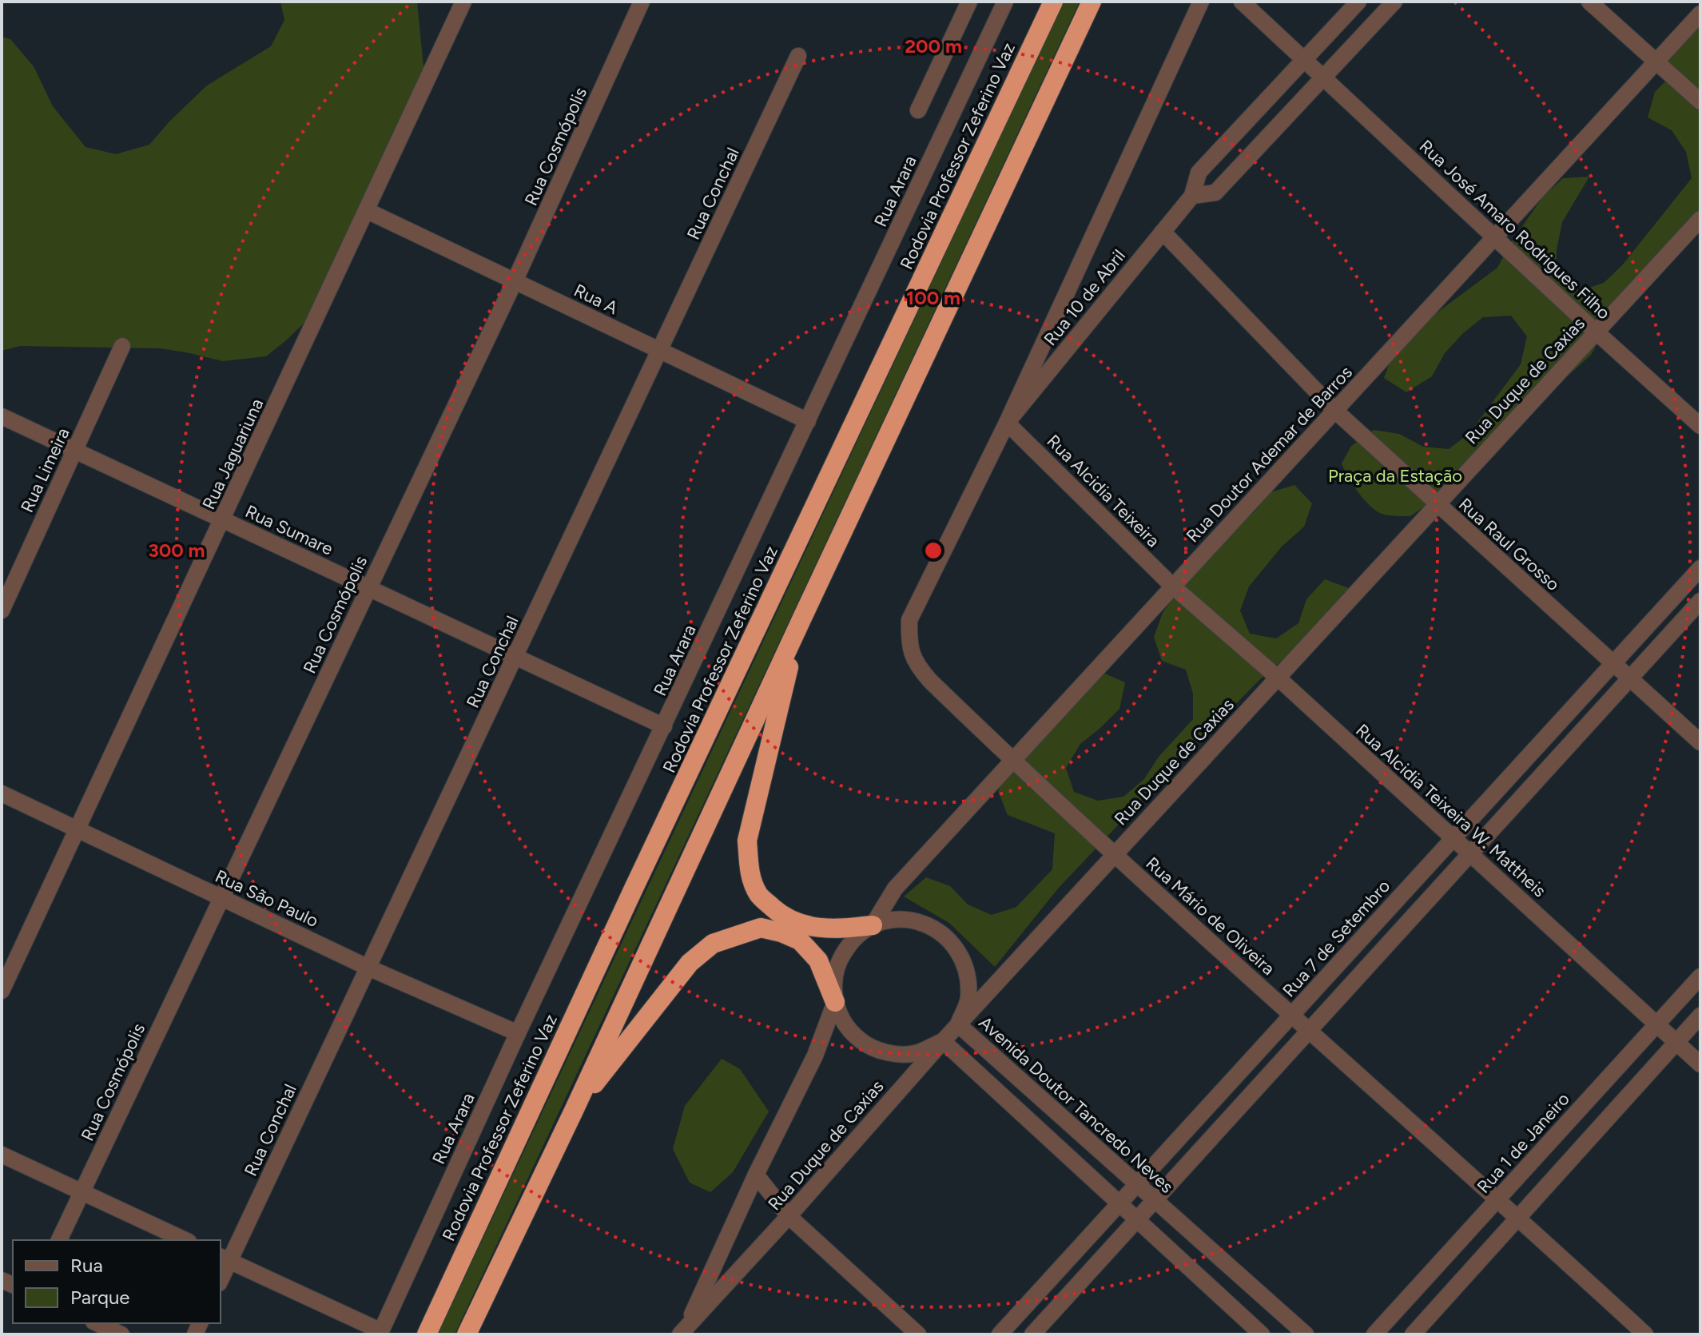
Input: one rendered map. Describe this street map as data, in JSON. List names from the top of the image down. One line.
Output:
{"streets":{"highway":["Rodovia Professor Zeferino Vaz"],"street":["Rua Cosmópolis","Rua Arara","Rua Conchal","Rua José Amaro Rodrigues Filho","Rua 10 de Abril","Rua A","Rua Duque de Caxias","Rua Jaguariuna","Rua Doutor Ademar de Barros","Rua Limeira","Rua Alcidia Teixeira","Rua Sumare","Rua Raul Grosso","Rua Alcidia Teixeira W. Mattheis","Rua São Paulo","Rua Mário de Oliveira","Rua 7 de Setembro","Avenida Doutor Tancredo Neves","Rua 1 de Janeiro"]},"crossings":[["Rua Cosmópolis","Rua A"],["Rua Cosmópolis","Rua Sumare"],["Rua Cosmópolis","Rua São Paulo"],["Rua Arara","Rua A"],["Rua Arara","Rua Sumare"],["Rua Arara","Rua São Paulo"],["Rua Conchal","Rua A"],["Rua Conchal","Rua Sumare"],["Rua Conchal","Rua São Paulo"],["Rua José Amaro Rodrigues Filho","Rua 10 de Abril"],["Rua José Amaro Rodrigues Filho","Rua Duque de Caxias"],["Rua José Amaro Rodrigues Filho","Rua Doutor Ademar de Barros"],["Rua 10 de Abril","Rua Alcidia Teixeira"],["Rua 10 de Abril","Rua Raul Grosso"],["Rua 10 de Abril","Rua Mário de Oliveira"],["Rua A","Rua Jaguariuna"],["Rua Duque de Caxias","Rua Doutor Ademar de Barros"],["Rua Duque de Caxias","Rua Raul Grosso"],["Rua Duque de Caxias","Rua Alcidia Teixeira W. Mattheis"],["Rua Duque de Caxias","Rua Mário de Oliveira"],["Rua Duque de Caxias","Avenida Doutor Tancredo Neves"],["Rua Jaguariuna","Rua Sumare"],["Rua Jaguariuna","Rua São Paulo"],["Rua Doutor Ademar de Barros","Rua Alcidia Teixeira"],["Rua Doutor Ademar de Barros","Rua Raul Grosso"],["Rua Doutor Ademar de Barros","Rua Alcidia Teixeira W. Mattheis"],["Rua Doutor Ademar de Barros","Rua Mário de Oliveira"],["Rua Doutor Ademar de Barros","Avenida Doutor Tancredo Neves"],["Rua Limeira","Rua Sumare"],["Rua Alcidia Teixeira","Rua Alcidia Teixeira W. Mattheis"],["Rua Alcidia Teixeira","Rua Mário de Oliveira"],["Rua Raul Grosso","Rua 7 de Setembro"],["Rua Alcidia Teixeira W. Mattheis","Rua 7 de Setembro"],["Rua Alcidia Teixeira W. Mattheis","Rua 1 de Janeiro"],["Rua Mário de Oliveira","Rua 7 de Setembro"],["Rua Mário de Oliveira","Rua 1 de Janeiro"],["Rua 7 de Setembro","Avenida Doutor Tancredo Neves"]],"parks":["Praça da Estação"],"legend":["Rua","Parque"],"rings":["200 m","100 m","300 m"]}
